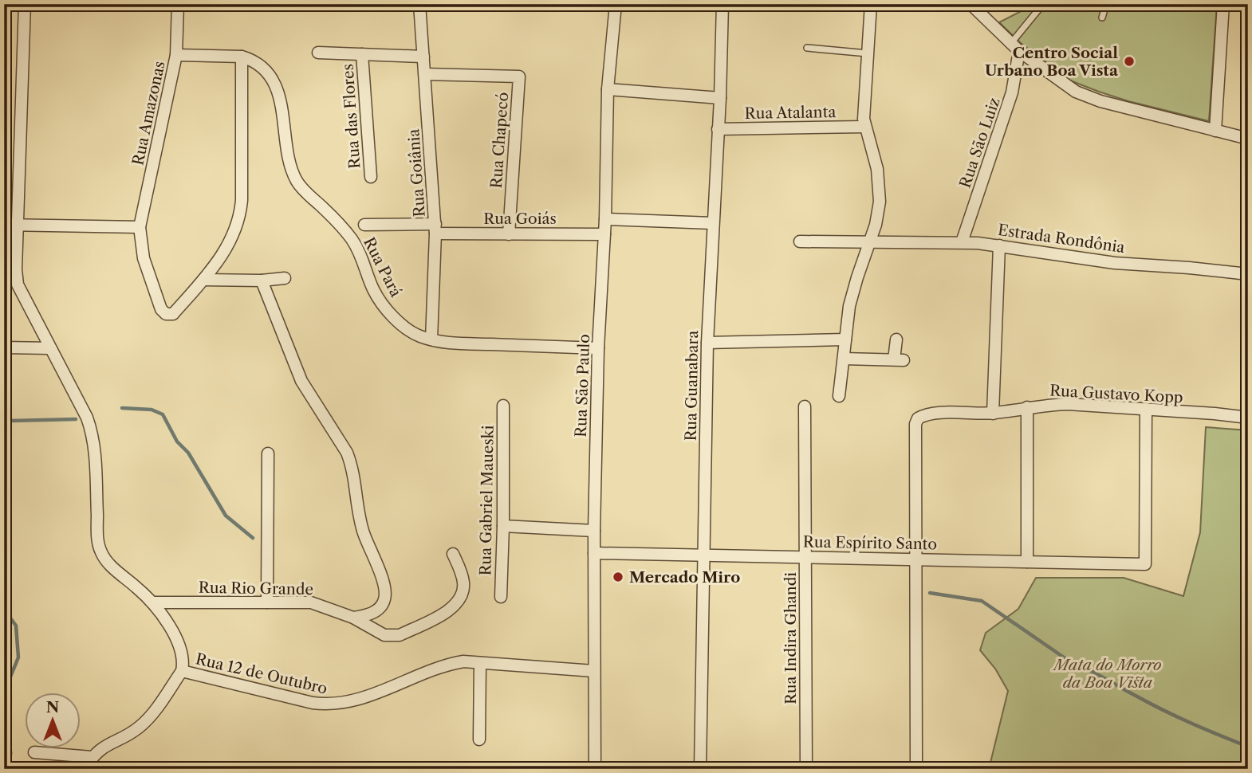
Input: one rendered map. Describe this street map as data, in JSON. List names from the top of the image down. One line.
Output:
{"streets":{"street":["Rua Atalanta","Rua Amazonas","Rua das Flores","Rua Chapecó","Rua São Luiz","Rua Goiânia","Rua Goiás","Estrada Rondônia","Rua Pará","Rua São Paulo","Rua Guanabara","Rua Gustavo Kopp","Rua Gabriel Maueski","Rua Espírito Santo","Rua Rio Grande","Rua Indira Ghandi","Rua 12 de Outubro"]},"crossings":[["Rua Atalanta","Rua Guanabara"],["Rua Amazonas","Rua Pará"],["Rua Chapecó","Rua Goiânia"],["Rua Chapecó","Rua Goiás"],["Rua São Luiz","Estrada Rondônia"],["Rua Goiânia","Rua Goiás"],["Rua Goiânia","Rua Pará"],["Rua Goiás","Rua São Paulo"],["Rua Pará","Rua São Paulo"],["Rua São Paulo","Rua Espírito Santo"],["Rua São Paulo","Rua 12 de Outubro"],["Rua Guanabara","Rua Espírito Santo"],["Rua Gustavo Kopp","Rua Espírito Santo"],["Rua Espírito Santo","Rua Indira Ghandi"]],"parks":["Mata do Morro da Boa Vista"],"places":["Centro Social Urbano Boa Vista","Mercado Miro"],"north":"top"}
